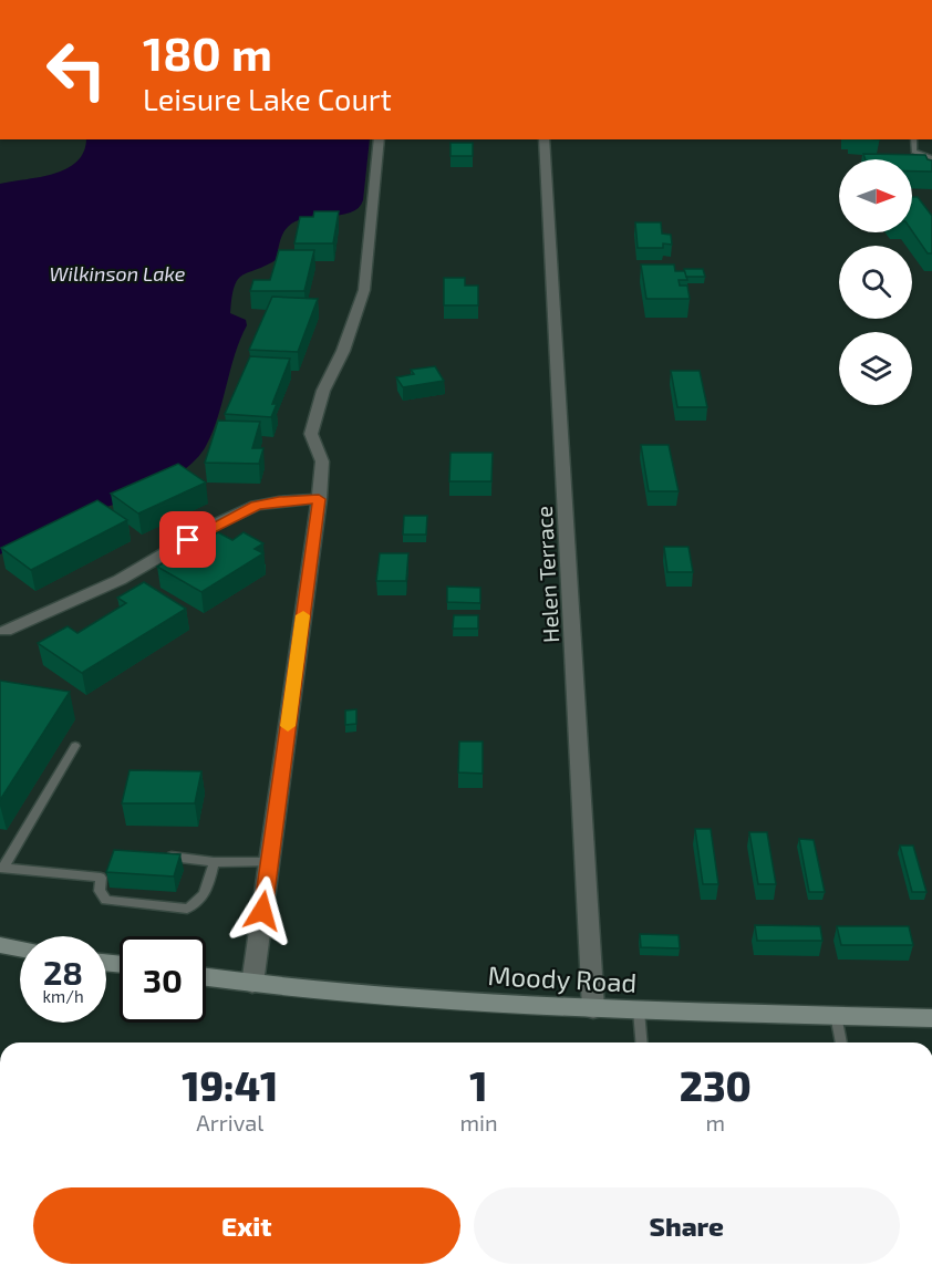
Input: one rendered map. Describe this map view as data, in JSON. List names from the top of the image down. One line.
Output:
{"streets":{"main road":["Moody Road"],"street":["Helen Terrace"]},"crossings":[["Helen Terrace","Moody Road"]],"water":["Wilkinson Lake"],"north":"right","page":{"turn":["180 m","Leisure Lake Court"],"speed":"28 km/h","limit":"30","eta":["19:41","Arrival","1","min","230","m"],"buttons":["Exit","Share"]}}
